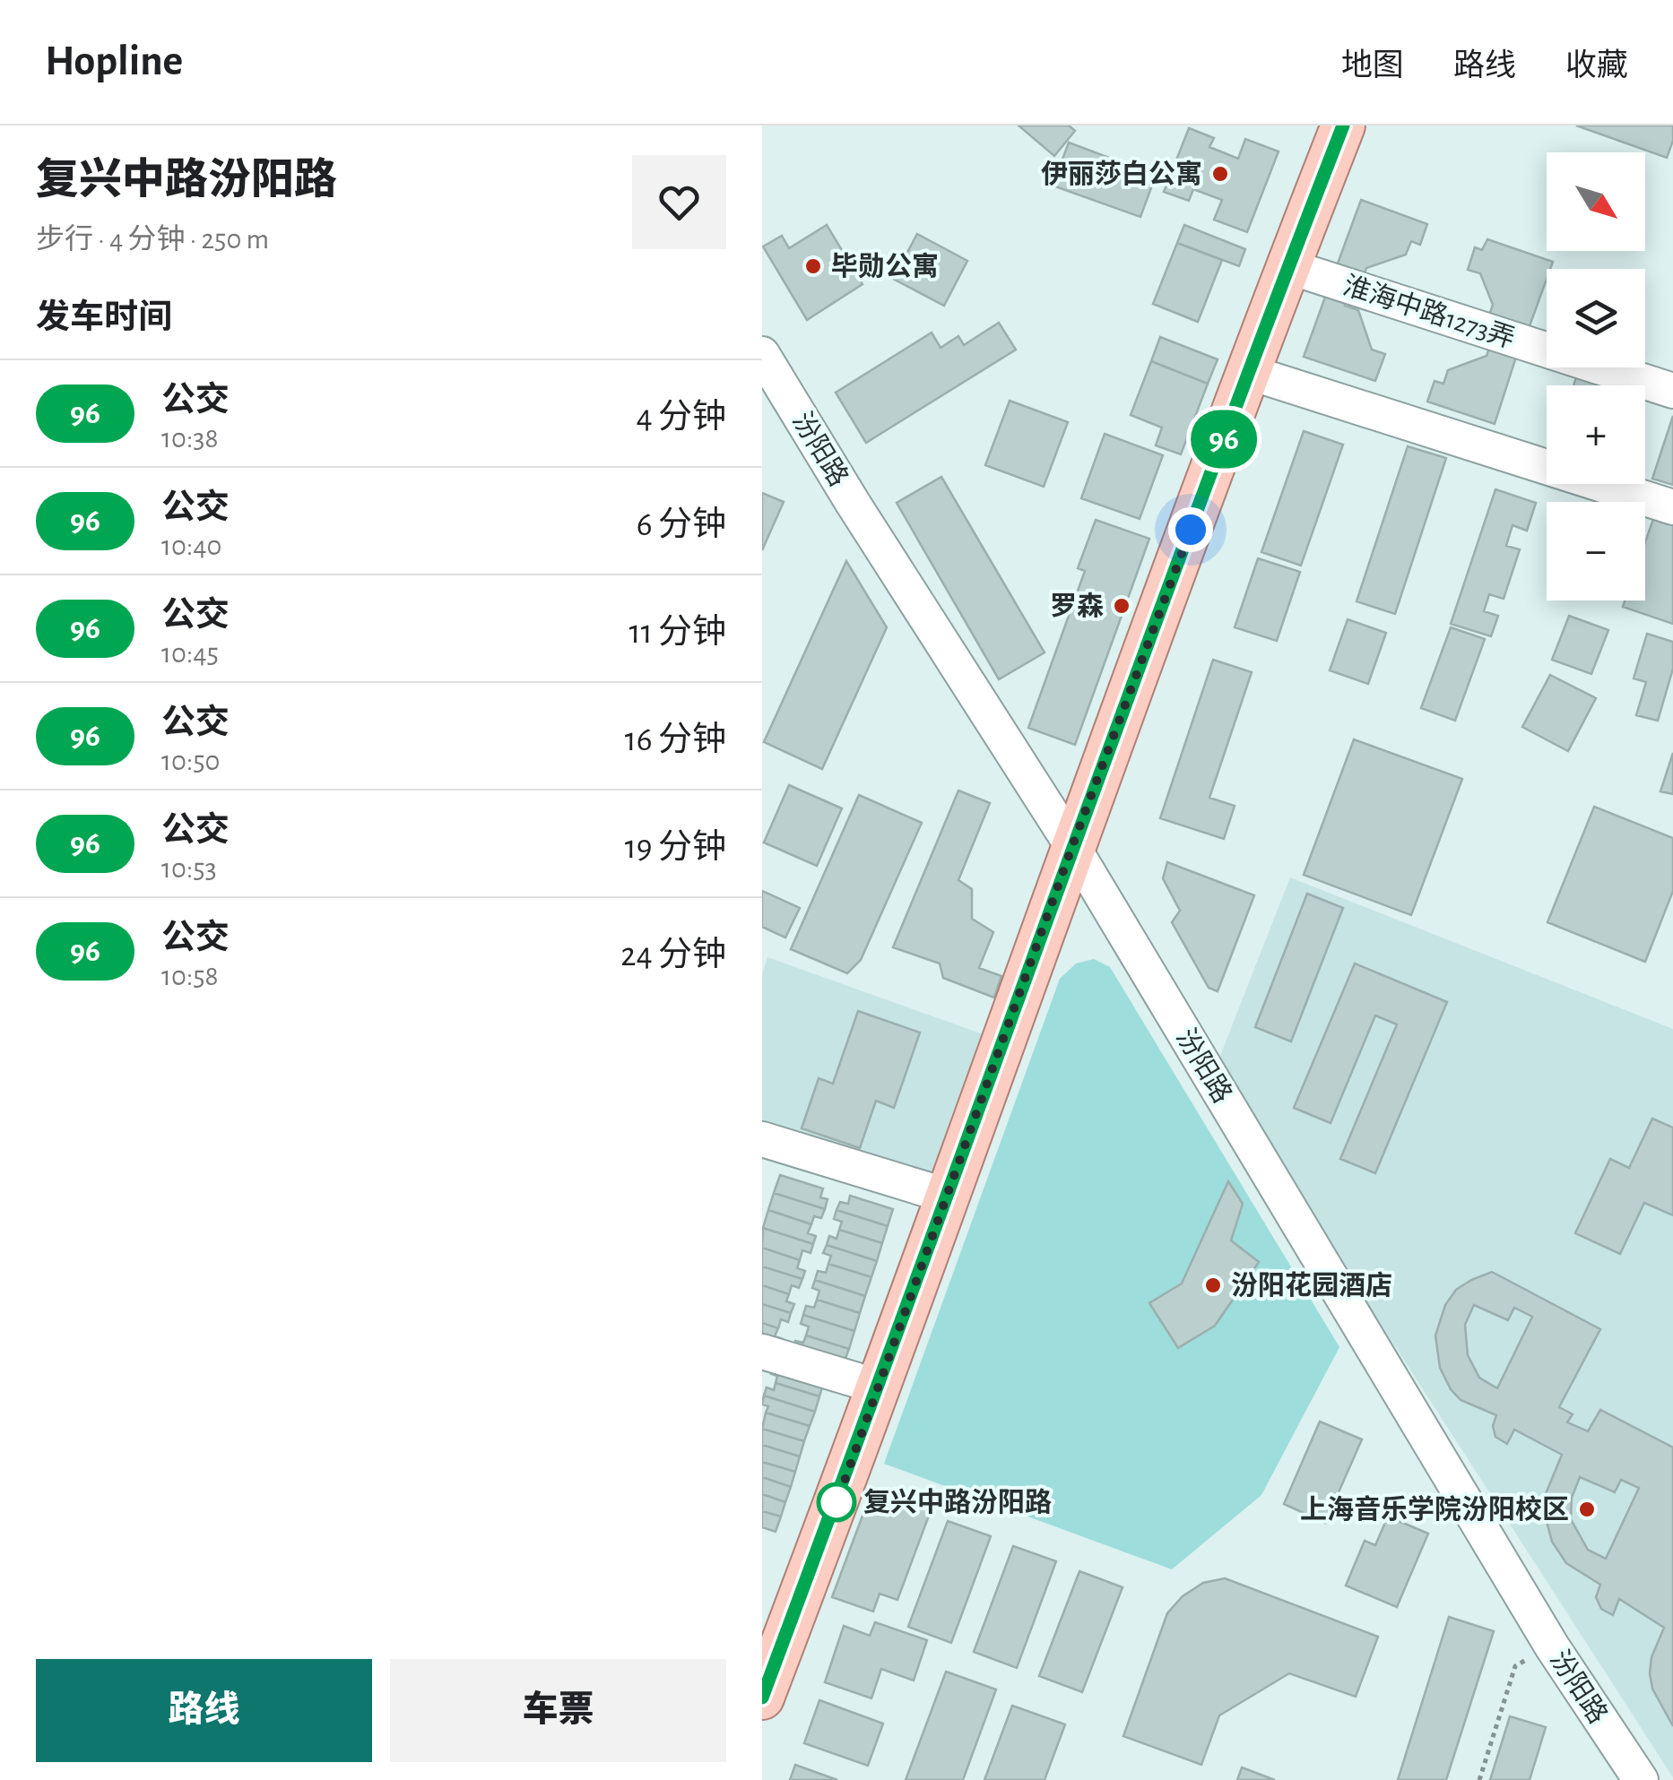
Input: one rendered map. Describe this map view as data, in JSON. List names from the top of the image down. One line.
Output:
{"streets":{"street":["淮海中路1273弄","汾阳路"]},"places":["伊丽莎白公寓","毕勋公寓","罗森","汾阳花园酒店","复兴中路汾阳路","上海音乐学院汾阳校区"],"lines":["bus line 96"],"north":"bottom right","page":{"header":"Hopline","nav":["地图","路线","收藏"],"heading":[["复兴中路汾阳路","步行 · 4 分钟 · 250 m"],"发车时间"],"on_map":"96","map_buttons":["+","−"],"list":[{"mark":"96","name":"公交","note":"10:38","value":"4 分钟"},{"mark":"96","name":"公交","note":"10:40","value":"6 分钟"},{"mark":"96","name":"公交","note":"10:45","value":"11 分钟"},{"mark":"96","name":"公交","note":"10:50","value":"16 分钟"},{"mark":"96","name":"公交","note":"10:53","value":"19 分钟"},{"mark":"96","name":"公交","note":"10:58","value":"24 分钟"}],"buttons":["路线","车票"]}}
